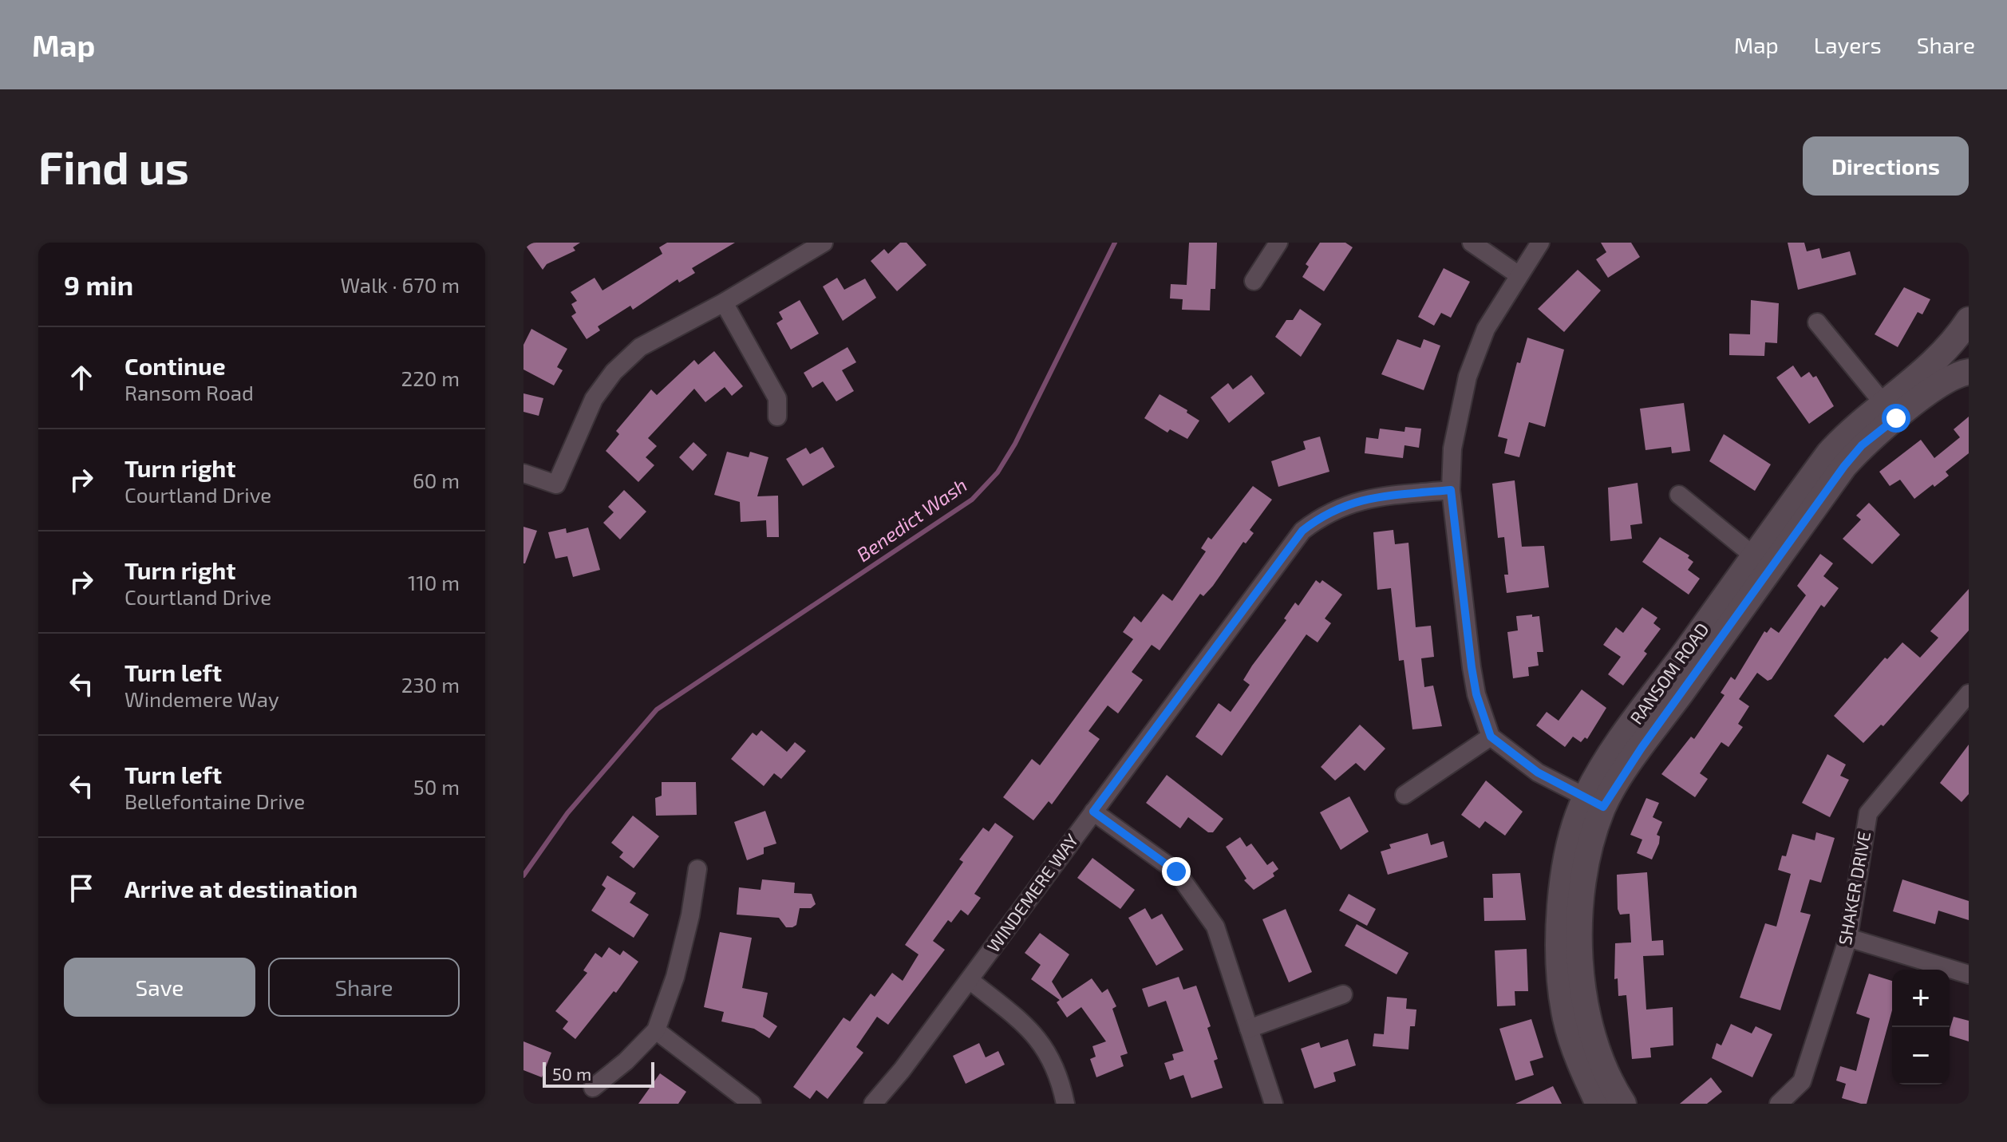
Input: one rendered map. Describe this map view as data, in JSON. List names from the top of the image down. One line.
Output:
{"streets":{"street":["RANSOM ROAD","SHAKER DRIVE","WINDEMERE WAY"]},"water":["Benedict Wash"],"scale_bar":"50 m","page":{"header":"Map","nav":["Map","Layers","Share"],"buttons":["Directions",["Save","Share"]],"title":"Find us","heading":["9 min","Walk · 670 m"],"list":[["Continue","Ransom Road","220 m"],["Turn right","Courtland Drive","60 m"],["Turn right","Courtland Drive","110 m"],["Turn left","Windemere Way","230 m"],["Turn left","Bellefontaine Drive","50 m"],"Arrive at destination"],"map_buttons":["+","−"],"scale":"50 m"}}
